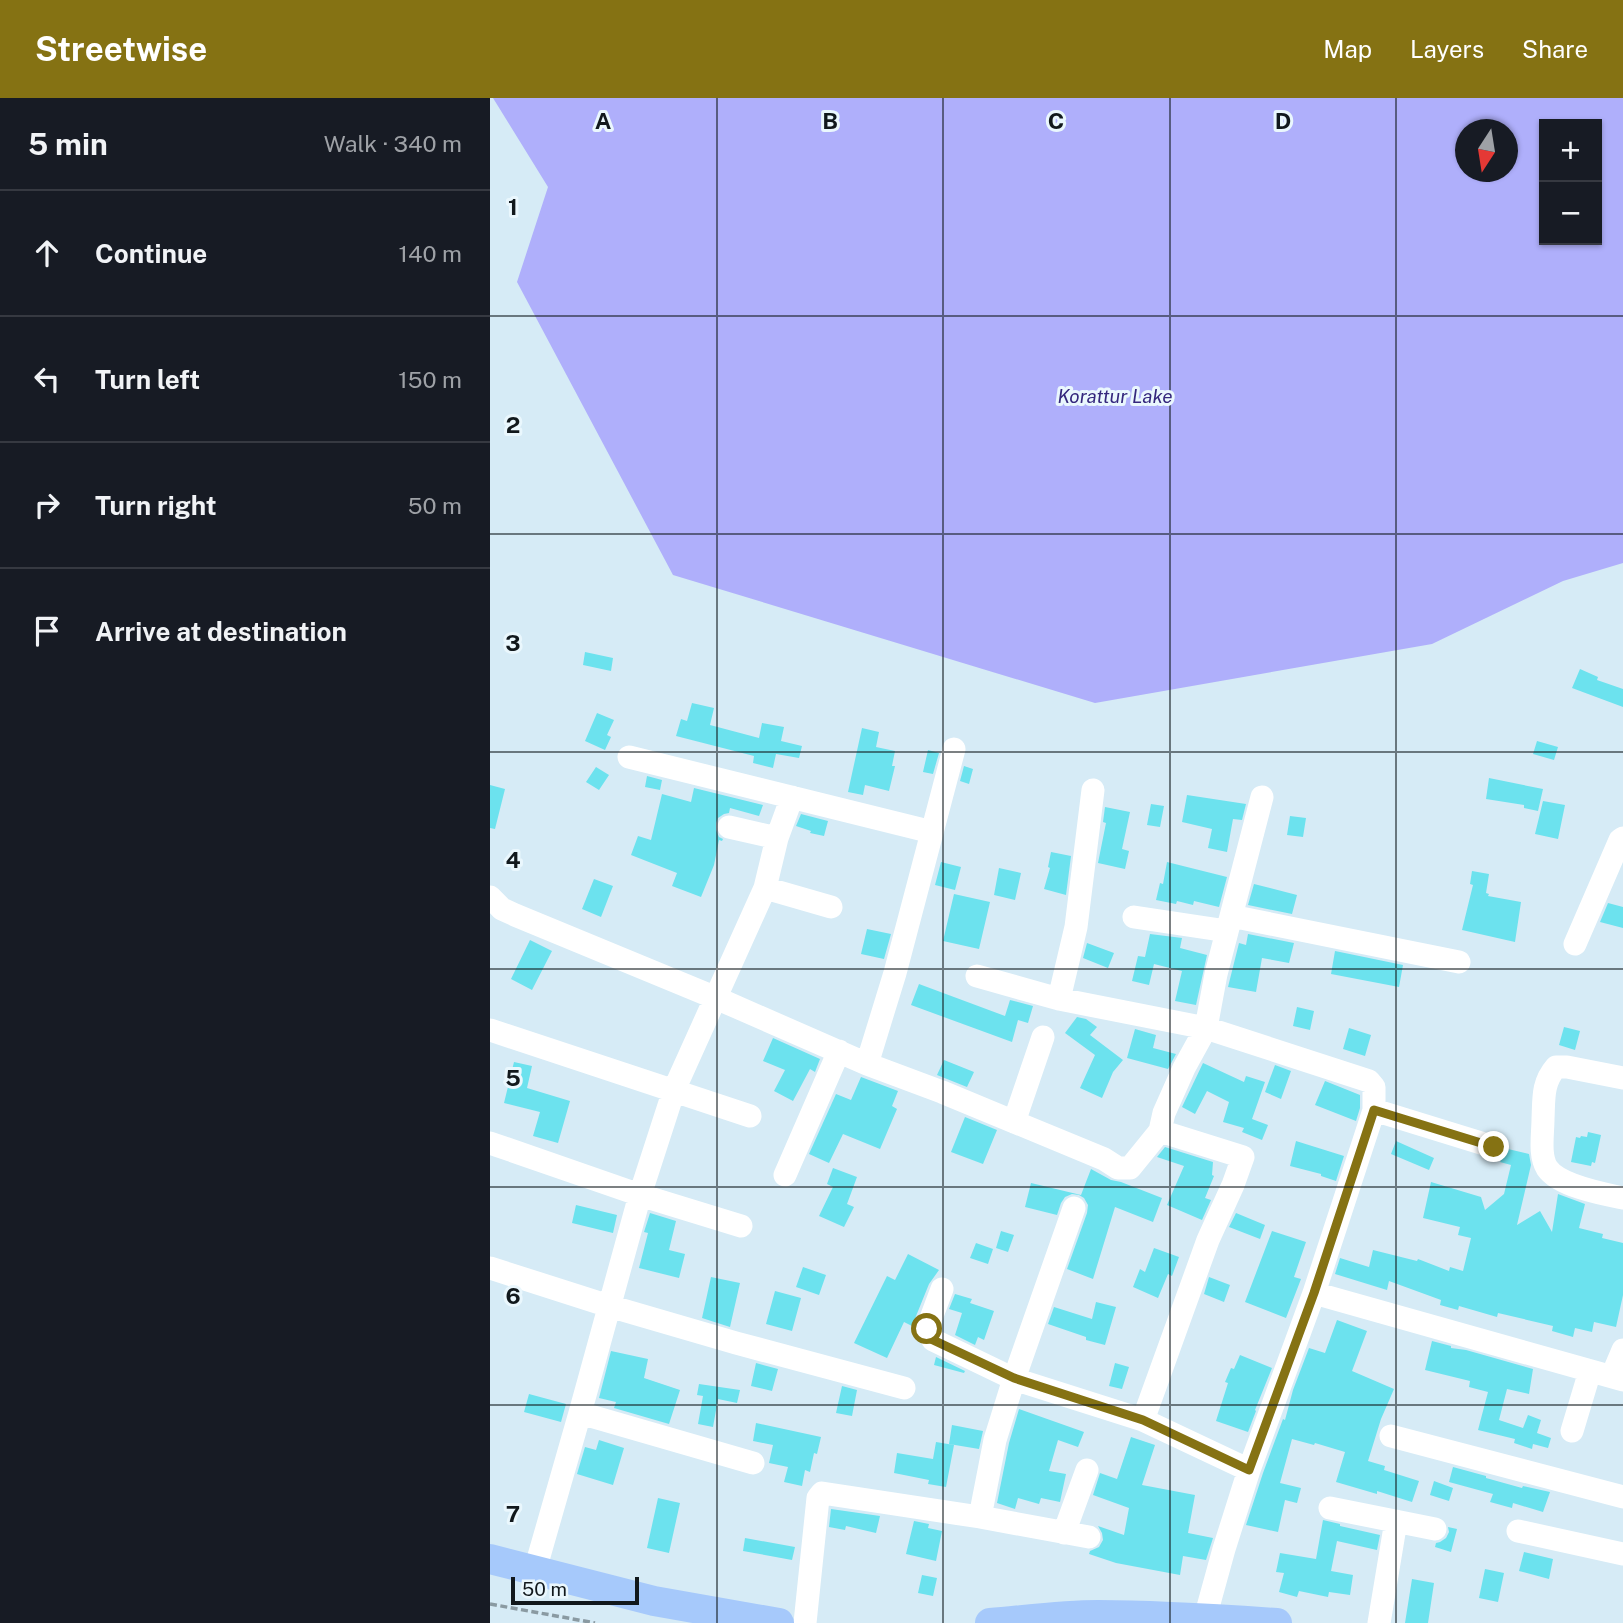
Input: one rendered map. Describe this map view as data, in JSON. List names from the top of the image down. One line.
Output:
{"water":["Korattur Lake"],"scale_bar":"50 m","north":"bottom","page":{"header":"Streetwise","nav":["Map","Layers","Share"],"heading":["5 min","Walk · 340 m"],"map_buttons":["+","−"],"list":[["Continue","140 m"],["Turn left","150 m"],["Turn right","50 m"],"Arrive at destination"],"scale":"50 m"},"grid":{"columns":["A","B","C","D"],"rows":["1","2","3","4","5","6","7"]}}
